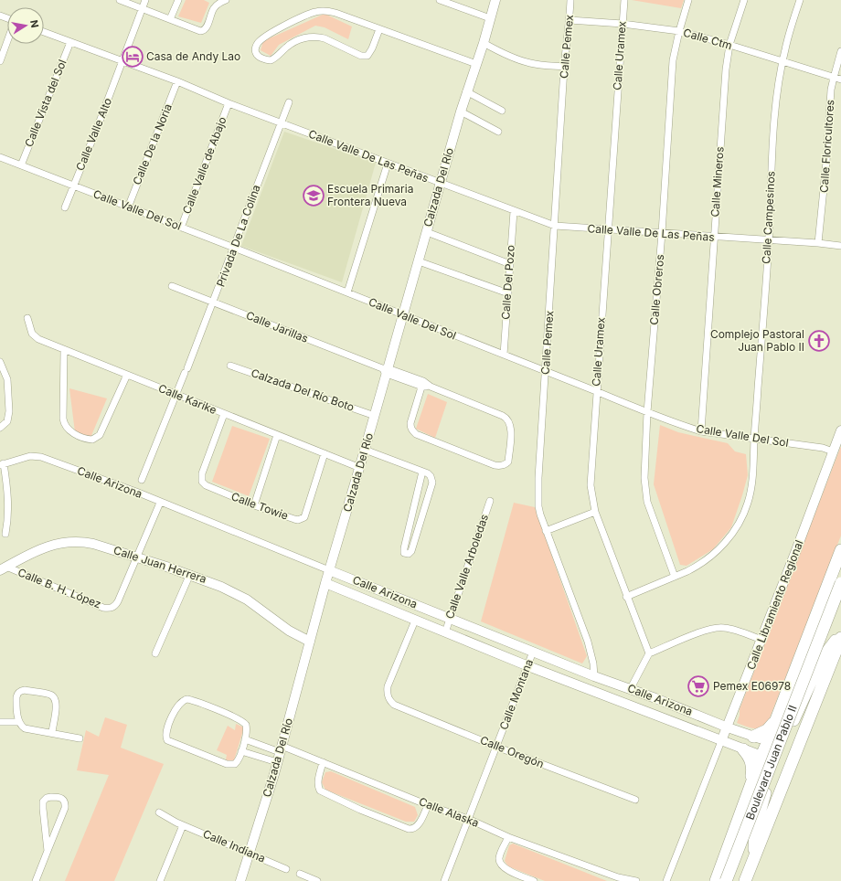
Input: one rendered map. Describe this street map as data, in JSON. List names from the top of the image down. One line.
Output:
{"streets":{"highway":["Boulevard Juan Pablo II"],"street":["Calle Ctm","Calle Pemex","Calle Uramex","Calle Vista del Sol","Calle Valle Alto","Calle De la Noria","Calle Floricultores","Calle Valle De Las Peñas","Calle Valle de Abajo","Calle Mineros","Calzada Del Río","Calle Valle Del Sol","Calle Campesinos","Privada De La Colina","Calle Del Pozo","Calle Obreros","Calle Jarillas","Calzada Del Río Boto","Calle Karike","Calle Arizona","Calle Towie","Calle Juan Herrera","Calle Valle Arboledas","Calle B. H. López","Calle Libramiento Regional","Calle Montana","Calle Oregón","Calle Alaska","Calle Indiana"]},"crossings":[["Calle Ctm","Calle Pemex"],["Calle Ctm","Calle Uramex"],["Calle Ctm","Calle Floricultores"],["Calle Ctm","Calle Mineros"],["Calle Ctm","Calle Campesinos"],["Calle Ctm","Calle Obreros"],["Calle Pemex","Calle Valle De Las Peñas"],["Calle Pemex","Calle Valle Del Sol"],["Calle Pemex","Calle Arizona"],["Calle Uramex","Calle Valle De Las Peñas"],["Calle Uramex","Calle Valle Del Sol"],["Calle Uramex","Calle Campesinos"],["Calle Vista del Sol","Calle Valle De Las Peñas"],["Calle Vista del Sol","Calle Valle Del Sol"],["Calle Valle Alto","Calle Valle De Las Peñas"],["Calle Valle Alto","Calle Valle Del Sol"],["Calle De la Noria","Calle Valle De Las Peñas"],["Calle De la Noria","Calle Valle Del Sol"],["Calle Floricultores","Calle Valle De Las Peñas"],["Calle Valle De Las Peñas","Calle Valle de Abajo"],["Calle Valle De Las Peñas","Calle Mineros"],["Calle Valle De Las Peñas","Calzada Del Río"],["Calle Valle De Las Peñas","Calle Campesinos"],["Calle Valle De Las Peñas","Privada De La Colina"],["Calle Valle De Las Peñas","Calle Del Pozo"],["Calle Valle De Las Peñas","Calle Obreros"],["Calle Valle de Abajo","Calle Valle Del Sol"],["Calle Mineros","Calle Valle Del Sol"],["Calzada Del Río","Calle Valle Del Sol"],["Calzada Del Río","Calle Jarillas"],["Calzada Del Río","Calzada Del Río Boto"],["Calzada Del Río","Calle Karike"],["Calzada Del Río","Calle Arizona"],["Calzada Del Río","Calle Juan Herrera"],["Calzada Del Río","Calle Alaska"],["Calzada Del Río","Calle Indiana"],["Calle Valle Del Sol","Calle Campesinos"],["Calle Valle Del Sol","Privada De La Colina"],["Calle Valle Del Sol","Calle Del Pozo"],["Calle Valle Del Sol","Calle Obreros"],["Calle Valle Del Sol","Calle Libramiento Regional"],["Calle Campesinos","Calle Obreros"],["Privada De La Colina","Calle Jarillas"],["Privada De La Colina","Calle Karike"],["Calle Karike","Calle Towie"],["Calle Arizona","Calle Valle Arboledas"],["Calle Arizona","Calle Libramiento Regional"],["Calle Arizona","Calle Montana"],["Calle Arizona","Calle Oregón"],["Calle Juan Herrera","Calle B. H. López"],["Calle Montana","Calle Oregón"],["Calle Montana","Calle Alaska"]],"places":{"hotel":["Casa de Andy Lao"],"school or university":["Escuela Primaria Frontera Nueva"],"church":["Complejo Pastoral Juan Pablo II"],"supermarket":["Pemex E06978"]},"north":"right"}
